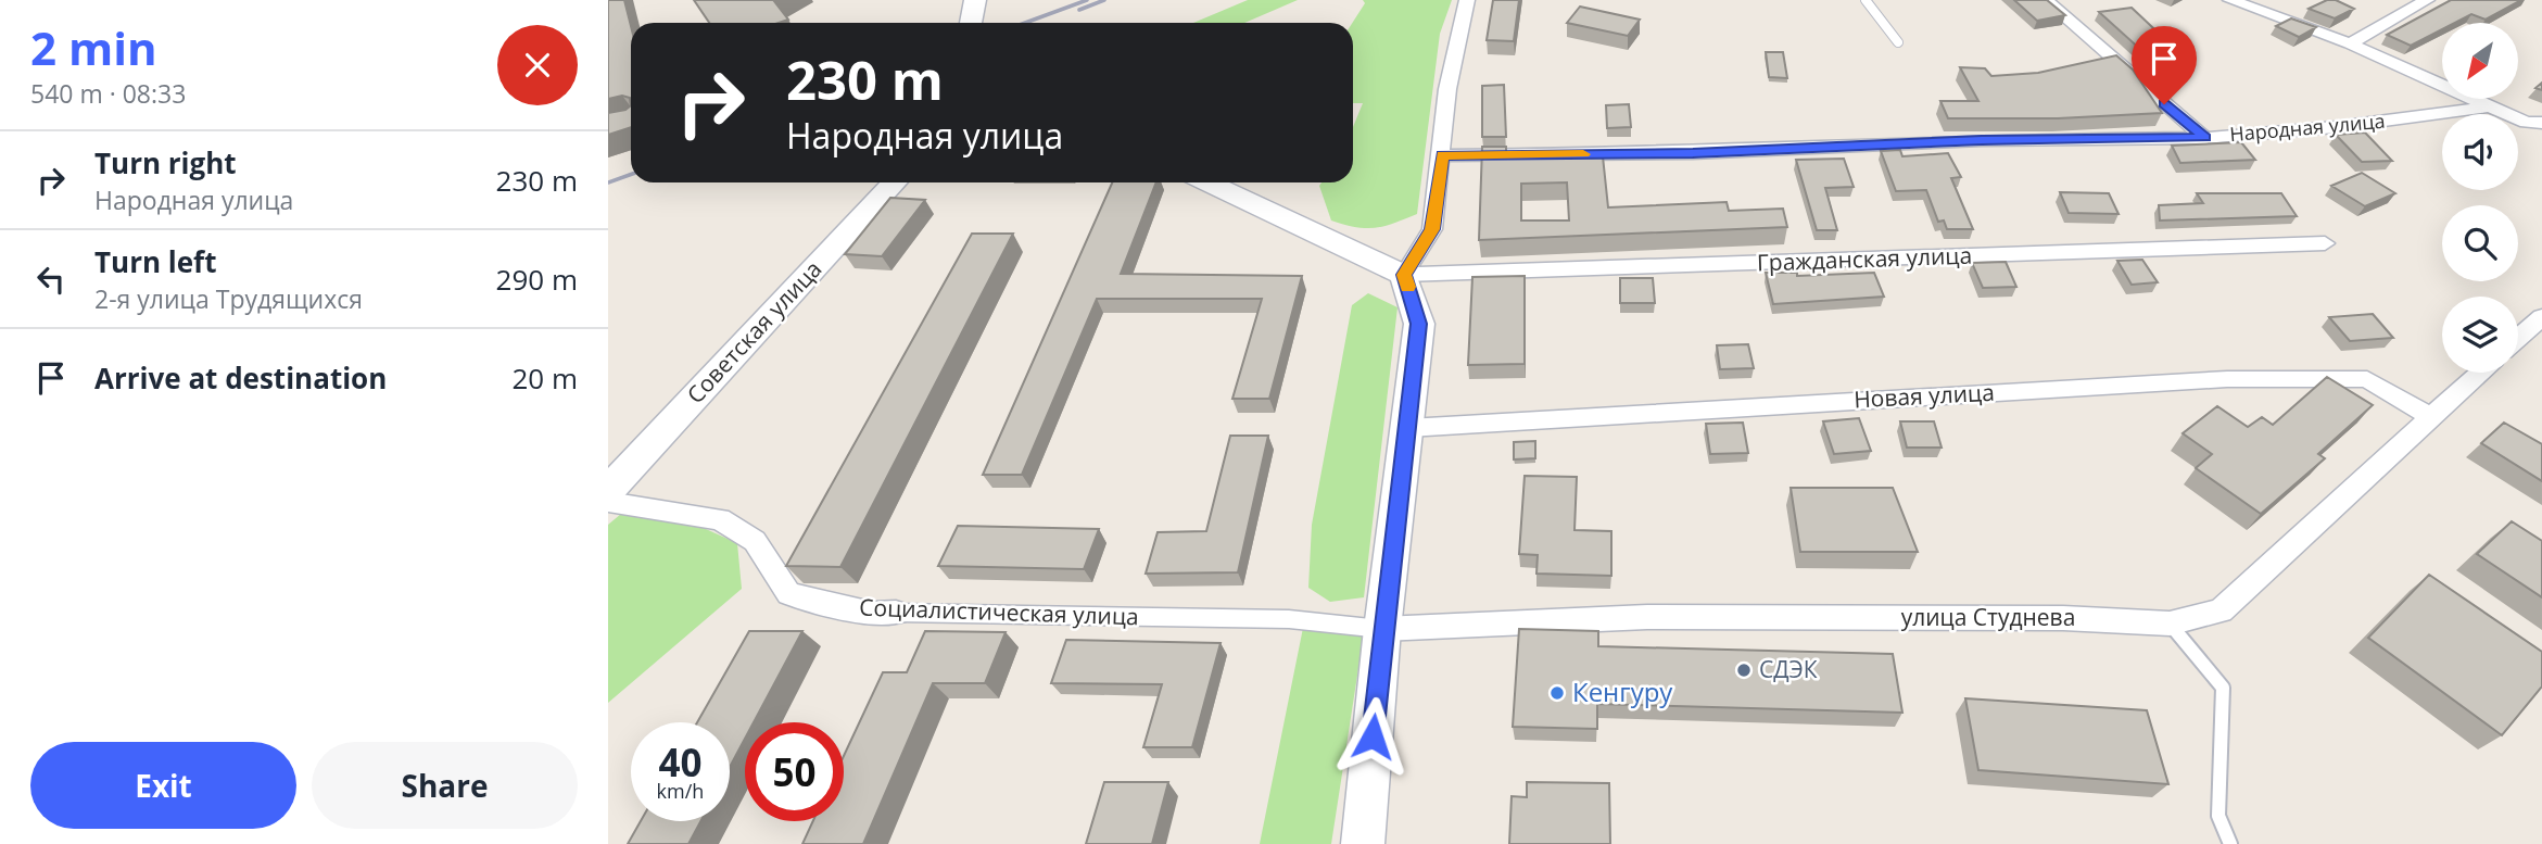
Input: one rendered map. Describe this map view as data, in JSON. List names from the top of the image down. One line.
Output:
{"streets":{"main road":["Советская улица"],"street":["Народная улица","Гражданская улица","Новая улица","Социалистическая улица","улица Студнева"]},"crossings":[["Новая улица","улица Студнева"],["Социалистическая улица","улица Студнева"]],"places":["СДЭК","Кенгуру"],"north":"bottom left","page":{"heading":["2 min","540 m · 08:33"],"turn":["230 m","Народная улица"],"list":[{"name":"Turn right","note":"Народная улица","value":"230 m"},{"name":"Turn left","note":"2-я улица Трудящихся","value":"290 m"},{"name":"Arrive at destination","value":"20 m"}],"speed":"40 km/h","limit":"50","buttons":["Exit","Share"]}}
